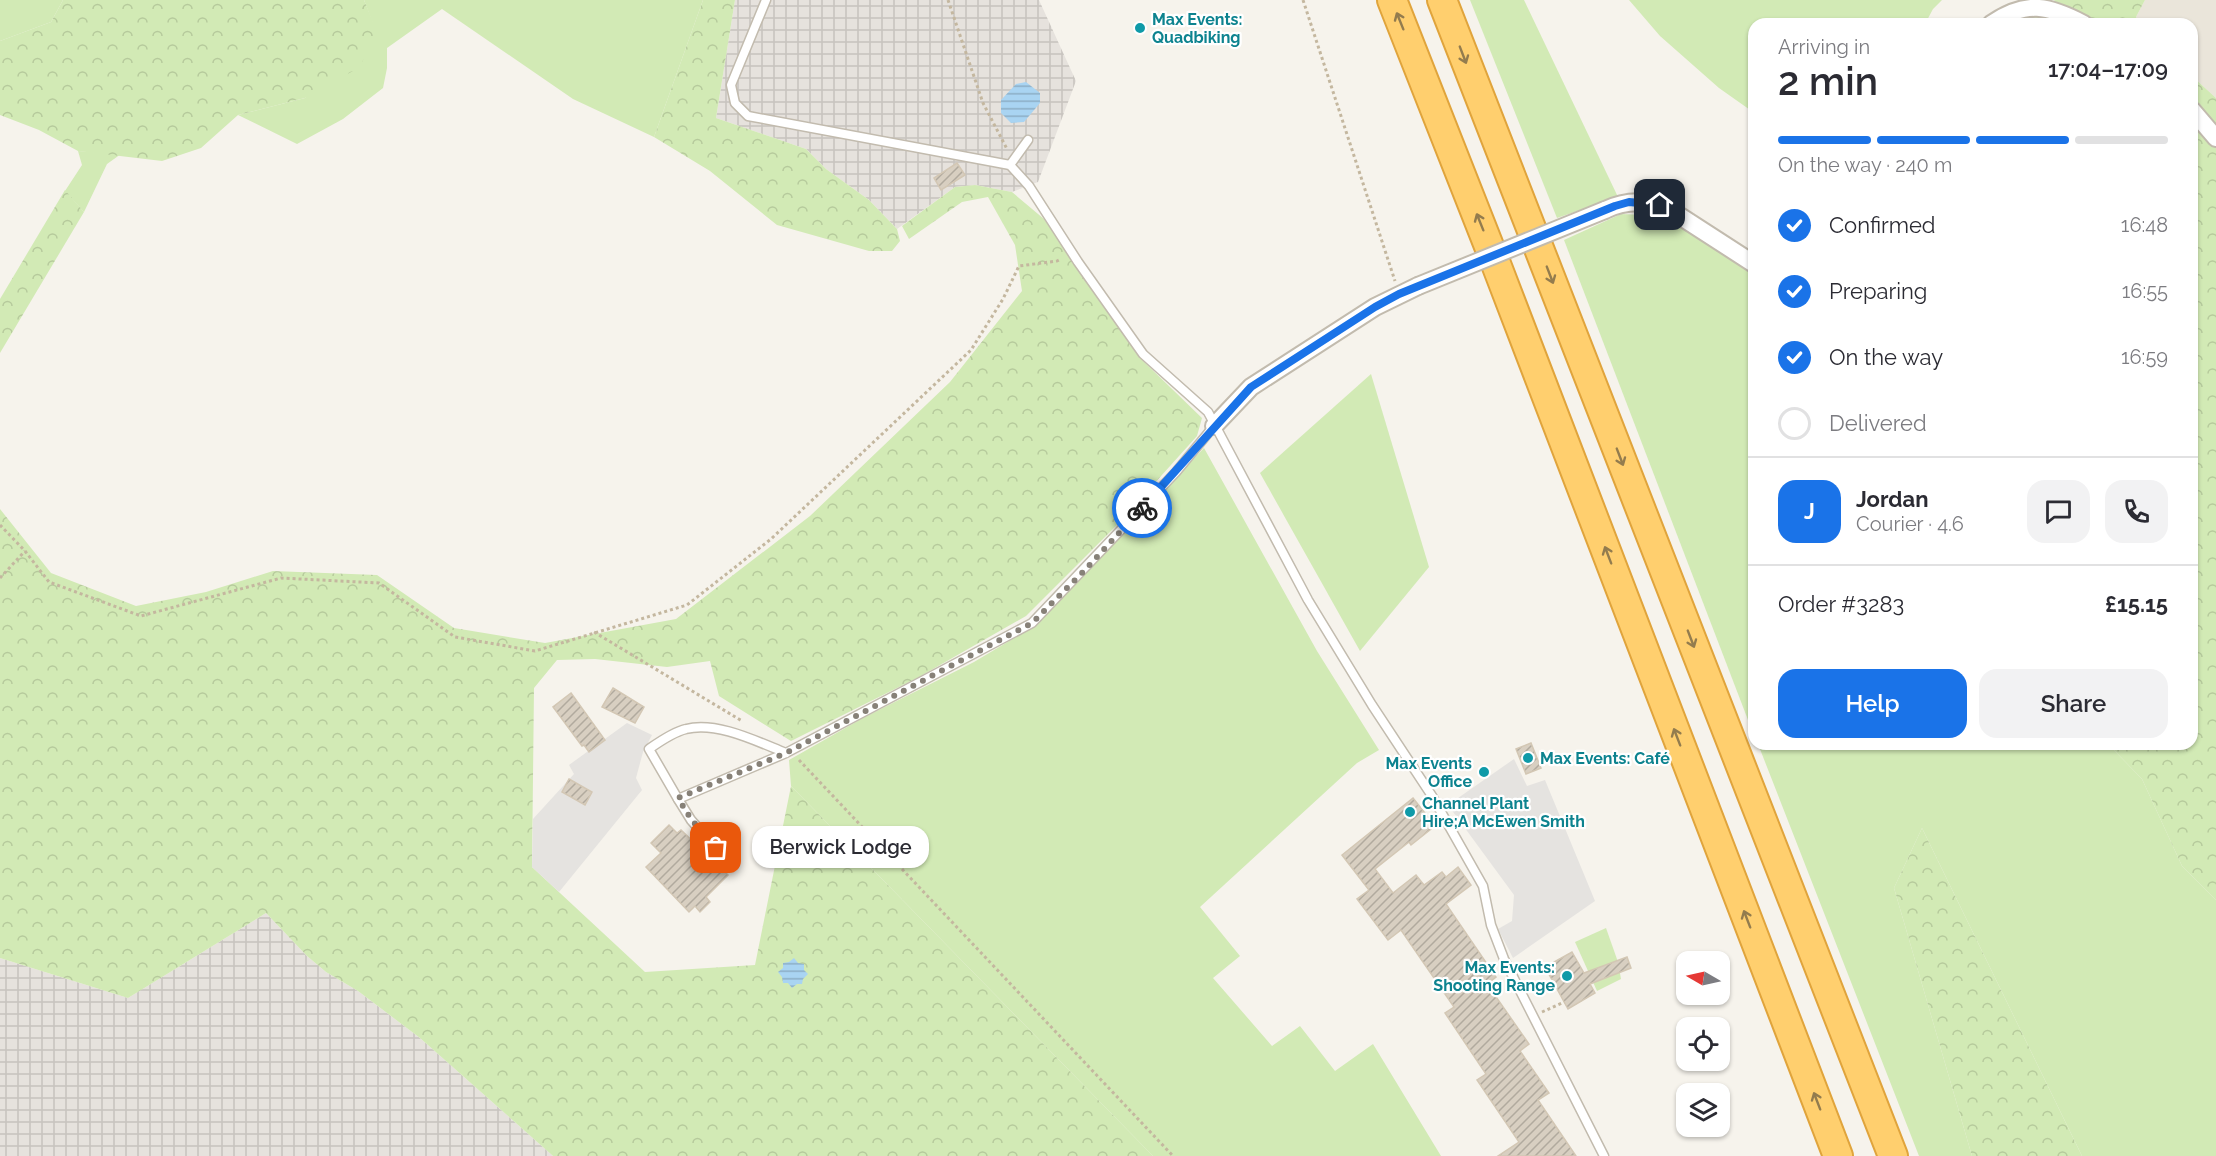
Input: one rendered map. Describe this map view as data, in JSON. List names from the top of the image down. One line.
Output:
{"places":["Max Events: Quadbiking","Max Events: Café","Max Events Office","Channel Plant Hire;A McEwen Smith","Berwick Lodge","Max Events: Shooting Range"],"north":"left","page":{"heading":["2 min","Arriving in","17:04–17:09"],"panel":["Jordan","Courier · 4.6","Order #3283","£15.15"],"bar":"On the way · 240 m","list":[["Confirmed","16:48"],["Preparing","16:55"],["On the way","16:59"],"Delivered"],"round":"J","buttons":["Help","Share"],"bubble":"Berwick Lodge"}}
